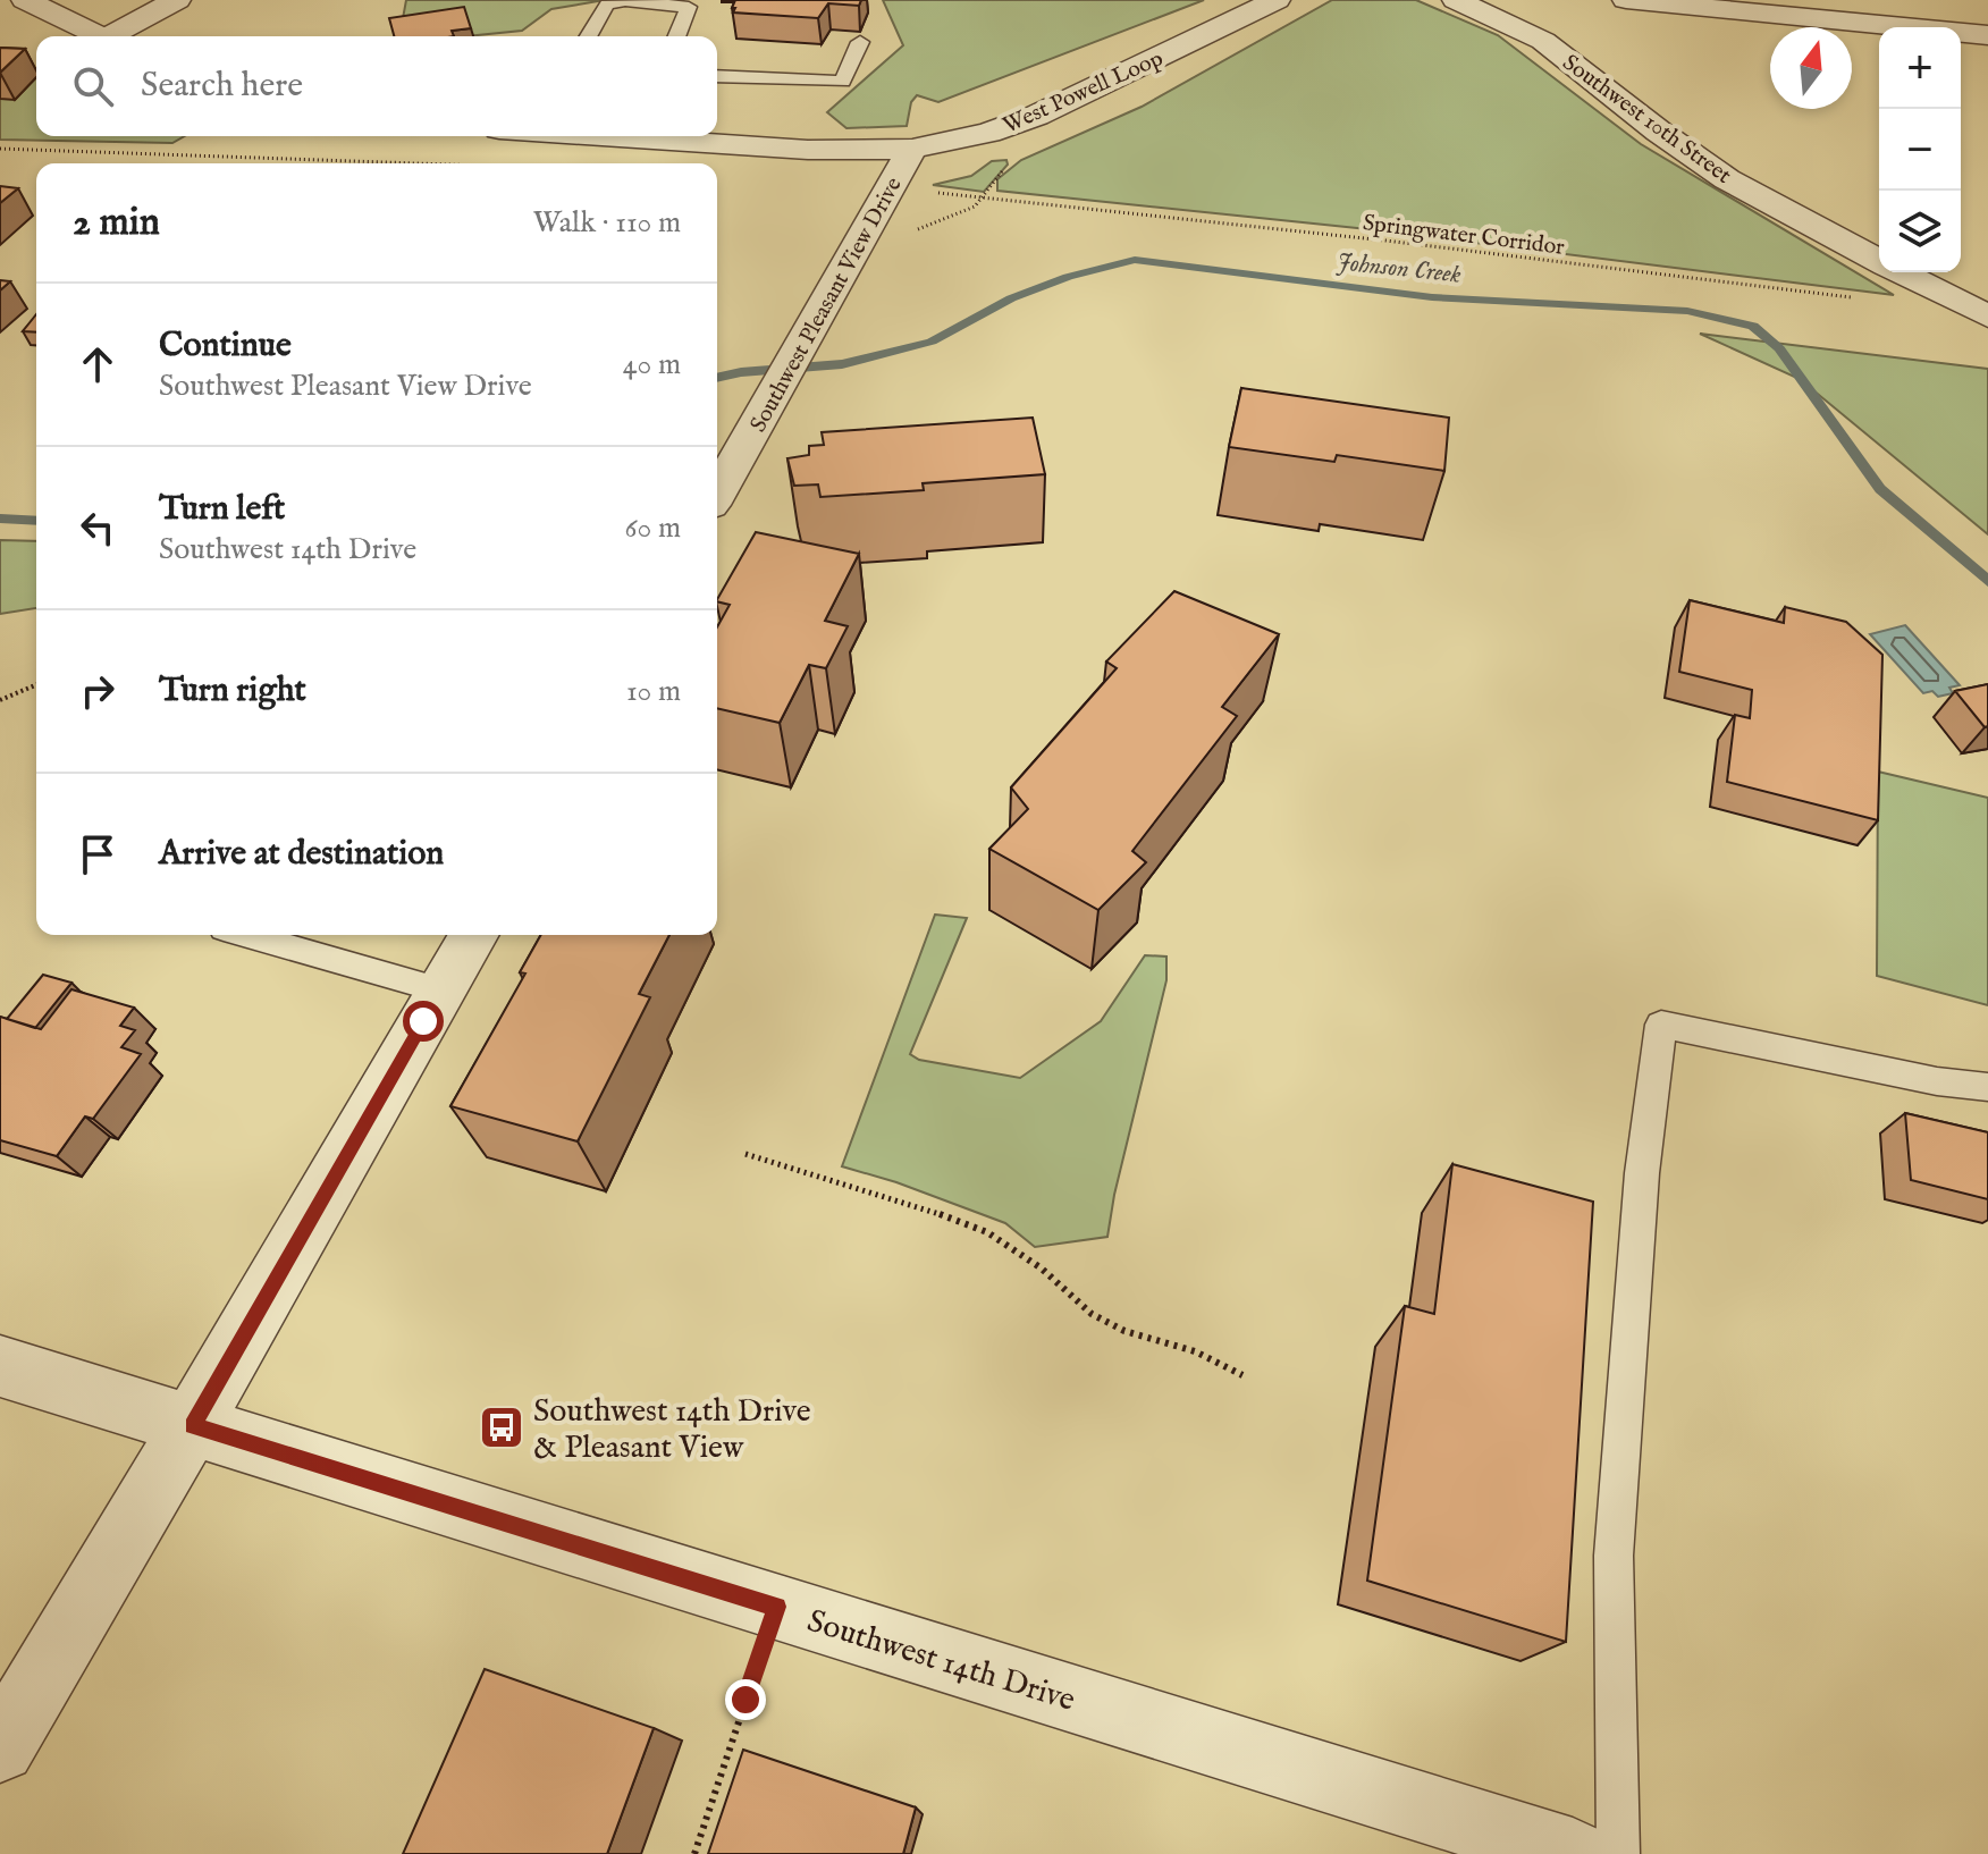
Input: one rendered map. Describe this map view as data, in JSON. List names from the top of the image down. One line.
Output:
{"streets":{"street":["West Powell Loop","Southwest 10th Street","Southwest Pleasant View Drive","Southwest 14th Drive"],"path":["Springwater Corridor"]},"crossings":[["West Powell Loop","Southwest Pleasant View Drive"]],"water":["Johnson Creek"],"places":{"bus stop":["Southwest 14th Drive & Pleasant View"]},"north":"top","page":{"map_buttons":["+","−"],"search":"Search here","heading":["2 min","Walk · 110 m"],"list":[["Continue","Southwest Pleasant View Drive","40 m"],["Turn left","Southwest 14th Drive","60 m"],["Turn right","10 m"],"Arrive at destination"]}}
